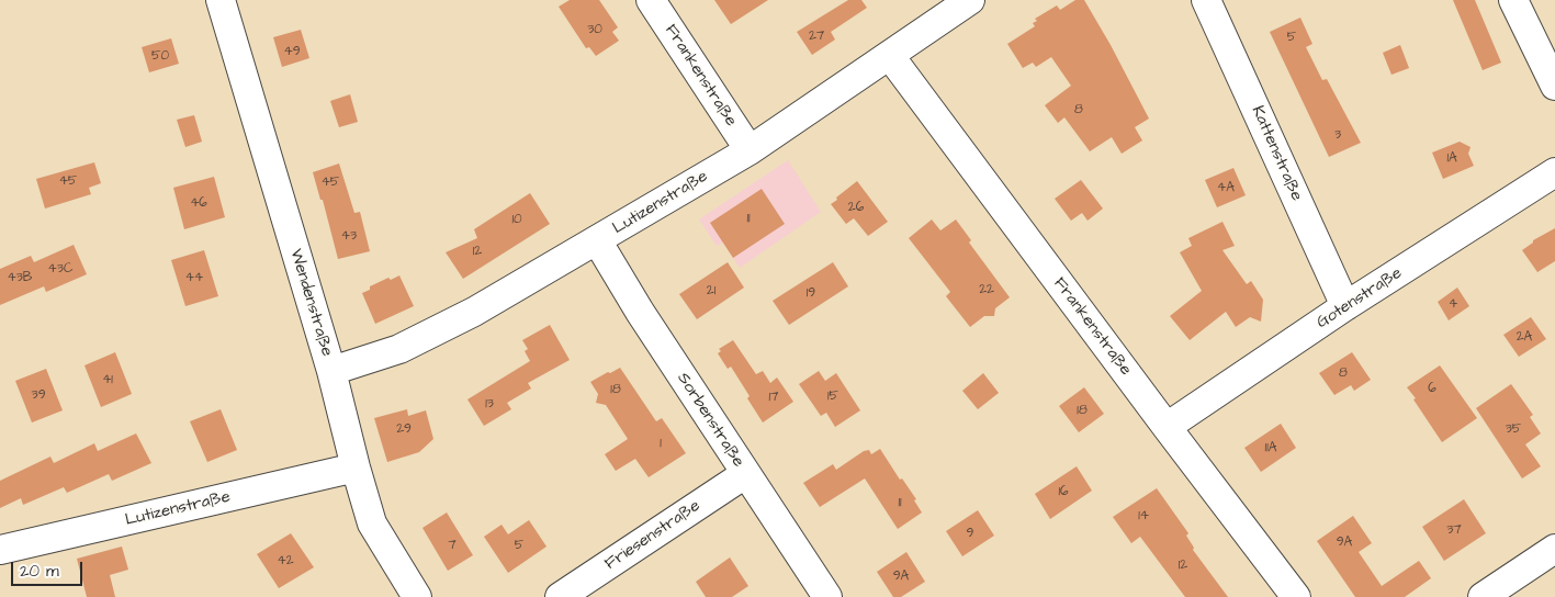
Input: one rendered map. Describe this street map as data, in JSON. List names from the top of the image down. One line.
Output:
{"streets":{"street":["Frankenstraße","Kattenstraße","Lutizenstraße","Gotenstraße","Wendenstraße","Sorbenstraße","Friesenstraße"]},"crossings":[["Frankenstraße","Lutizenstraße"],["Frankenstraße","Gotenstraße"],["Kattenstraße","Gotenstraße"],["Lutizenstraße","Wendenstraße"],["Lutizenstraße","Sorbenstraße"],["Sorbenstraße","Friesenstraße"]],"house_numbers":["30","27","5","49","50","8","3","1A","45","45","4A","46","26","11","10","43","12","43C","43B","44","22","21","19","4","2A","8","41","6","18","39","15","17","13","18","29","35","1","11A","16","11","14","37","9","9A","7","5","42","12","9A"],"scale_bar":"20 m"}
